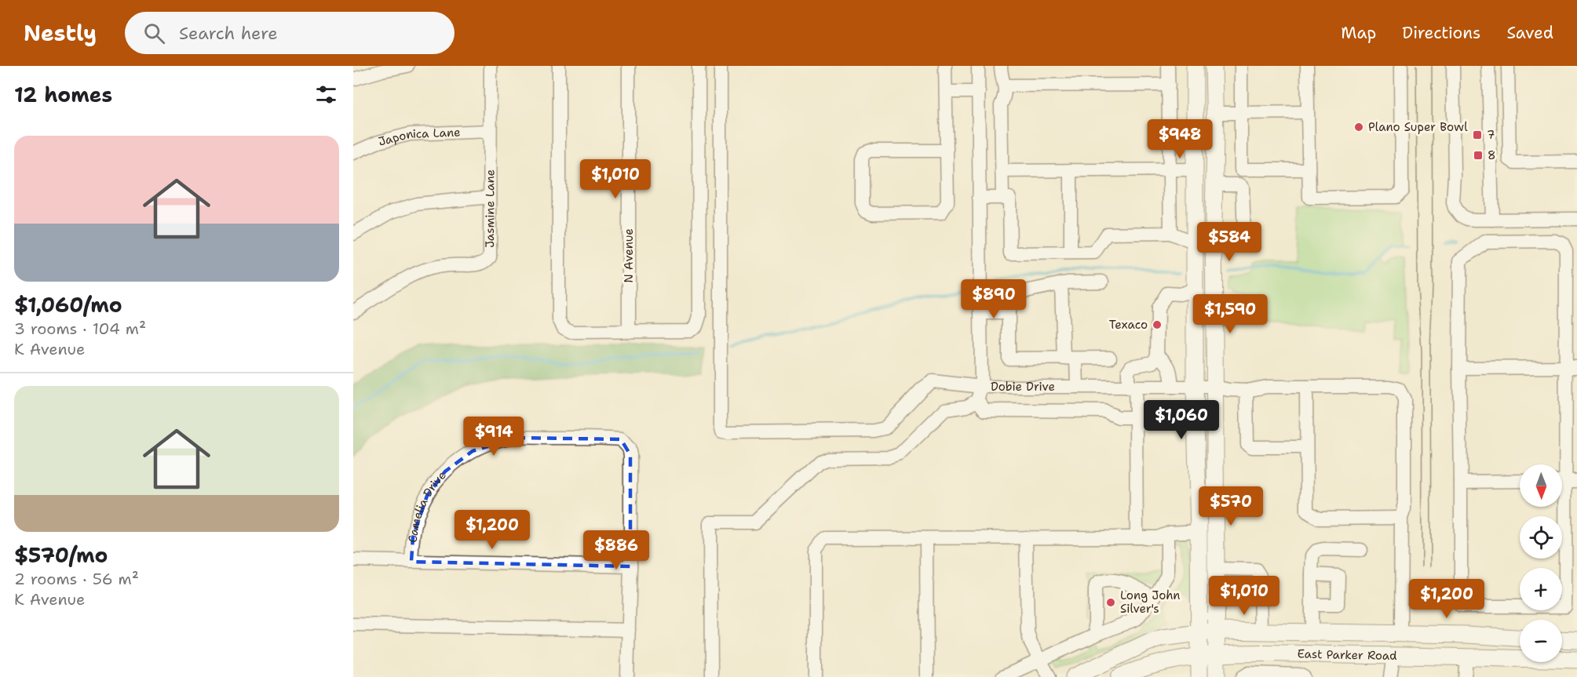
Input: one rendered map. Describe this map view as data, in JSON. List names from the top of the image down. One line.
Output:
{"streets":{"main road":["East Parker Road"],"street":["Japonica Lane","Jasmine Lane","N Avenue","Dobie Drive","Camelia Drive"]},"crossings":[["Japonica Lane","Jasmine Lane"]],"places":{"other":["Plano Super Bowl","Texaco","Long John Silver's"],"transit":["7","8"]},"north":"bottom","page":{"header":"Nestly","search":"Search here","nav":["Map","Directions","Saved"],"heading":"12 homes","price":["$948","$1,010","$584","$890","$1,590","$1,060","$914","$570","$1,200","$886","$1,010","$1,200"],"list":[{"name":"$1,060/mo","note":"3 rooms · 104 m² · K Avenue"},{"name":"$570/mo","note":"2 rooms · 56 m² · K Avenue"}],"map_buttons":["+","−"]}}
